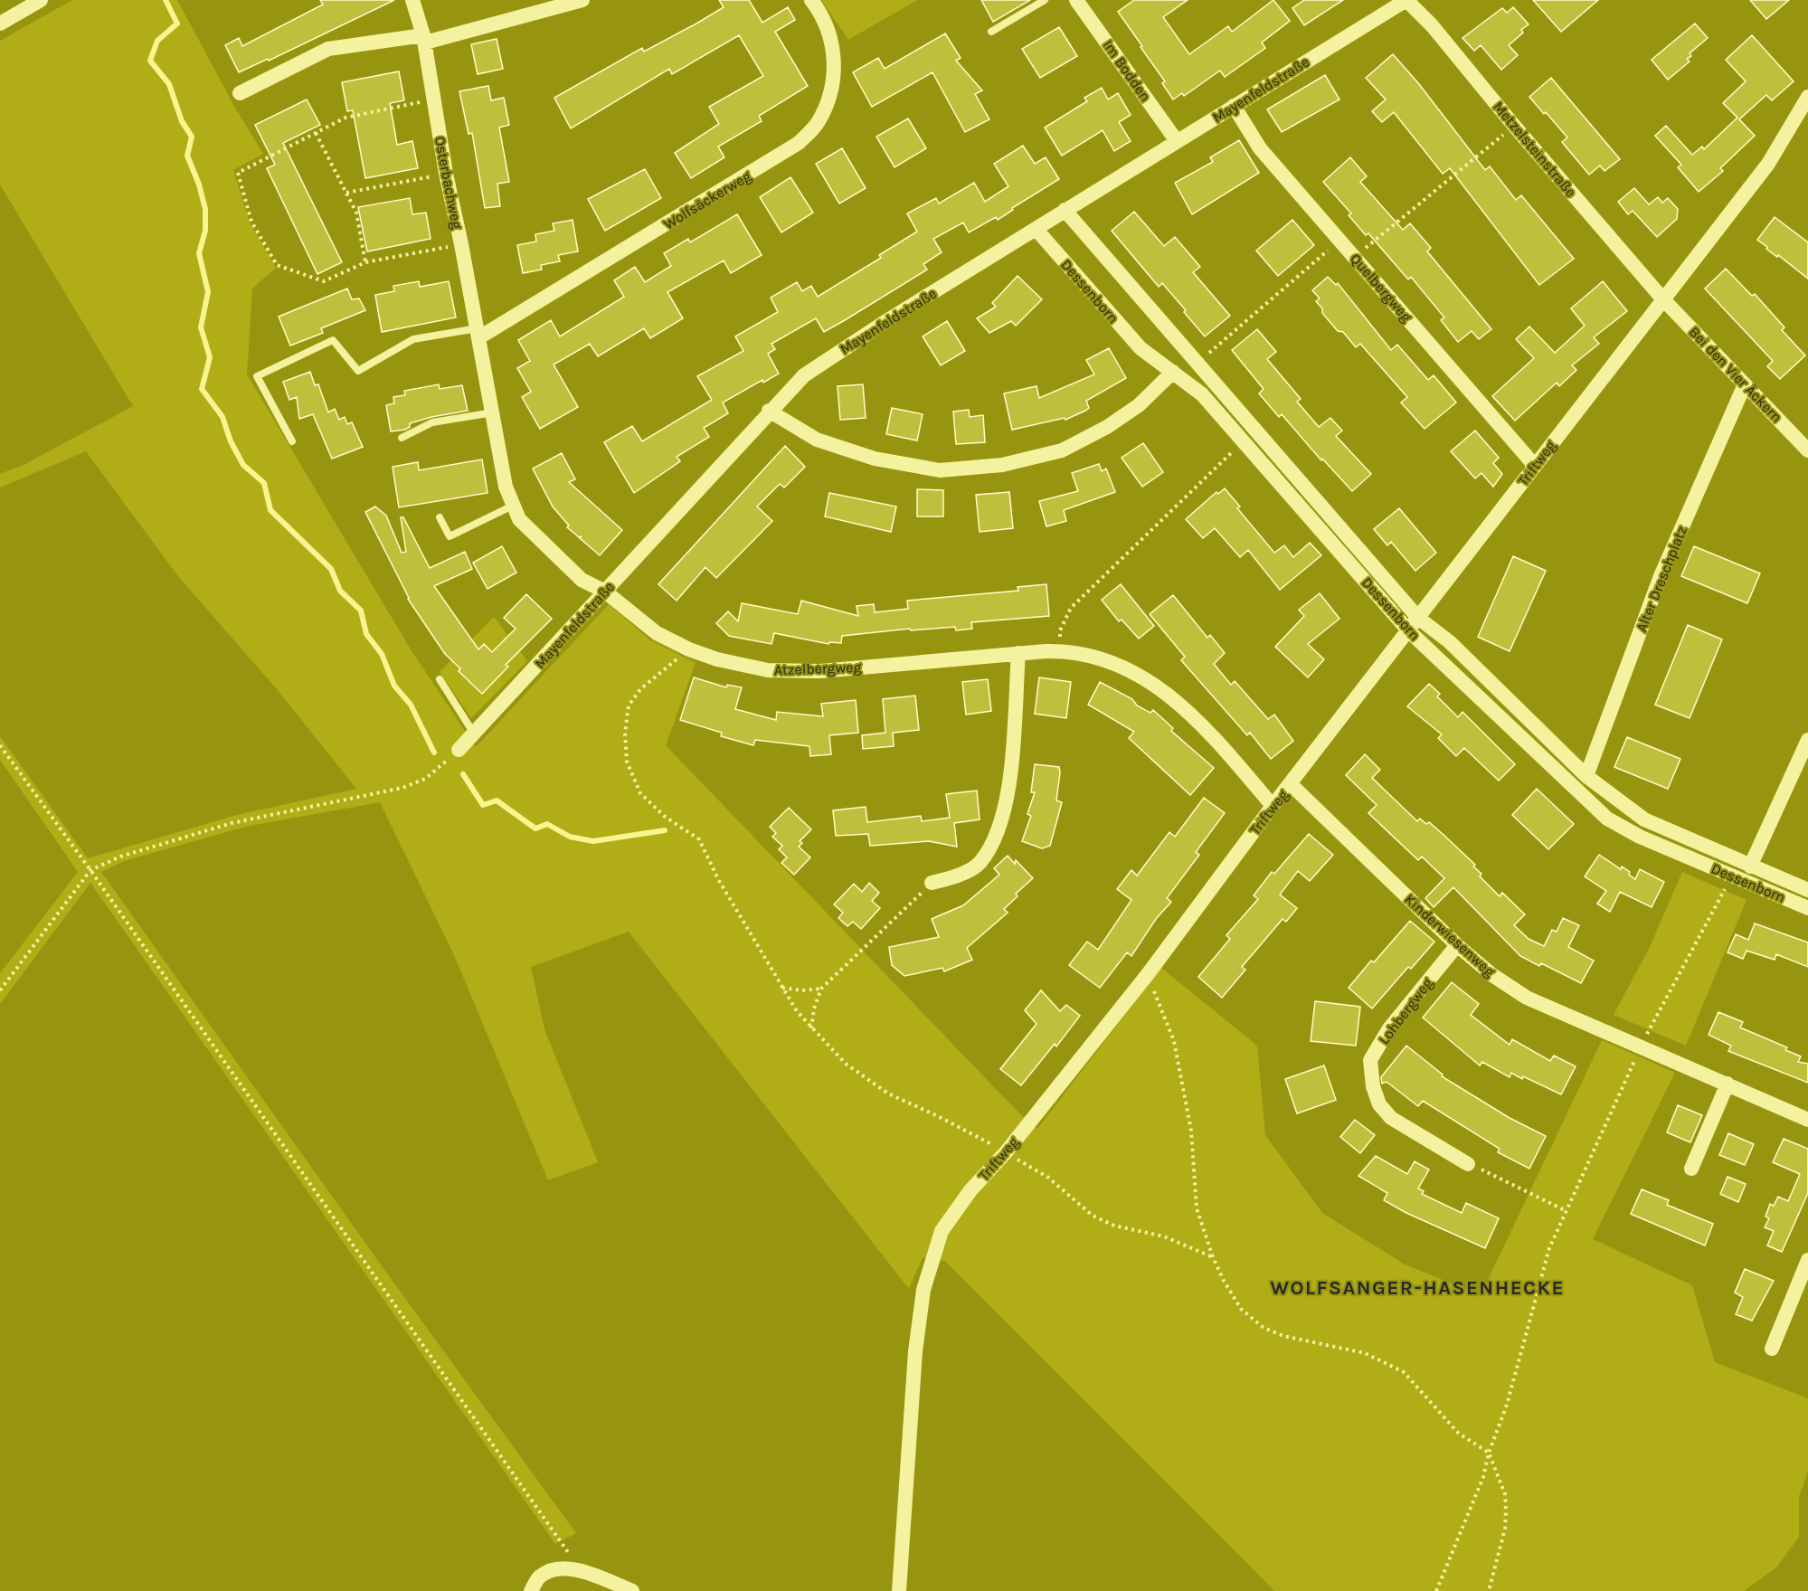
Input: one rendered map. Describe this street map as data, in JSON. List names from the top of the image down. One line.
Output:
{"streets":{"street":["Im Bodden","Mayenfeldstraße","Metzelsteinstraße","Osterbachweg","Wolfsäckerweg","Quelbergweg","Dessenborn","Bei den Vier Äckern","Triftweg","Alter Dreschplatz","Atzelbergweg","Kinderwiesenweg","Lohbergweg"]},"crossings":[["Im Bodden","Mayenfeldstraße"],["Mayenfeldstraße","Metzelsteinstraße"],["Mayenfeldstraße","Osterbachweg"],["Mayenfeldstraße","Quelbergweg"],["Mayenfeldstraße","Dessenborn"],["Mayenfeldstraße","Atzelbergweg"],["Metzelsteinstraße","Bei den Vier Äckern"],["Metzelsteinstraße","Triftweg"],["Osterbachweg","Wolfsäckerweg"],["Osterbachweg","Atzelbergweg"],["Quelbergweg","Triftweg"],["Dessenborn","Triftweg"],["Dessenborn","Alter Dreschplatz"],["Bei den Vier Äckern","Triftweg"],["Bei den Vier Äckern","Alter Dreschplatz"],["Triftweg","Atzelbergweg"],["Triftweg","Kinderwiesenweg"],["Kinderwiesenweg","Lohbergweg"]],"districts":["WOLFSANGER-HASENHECKE"]}
